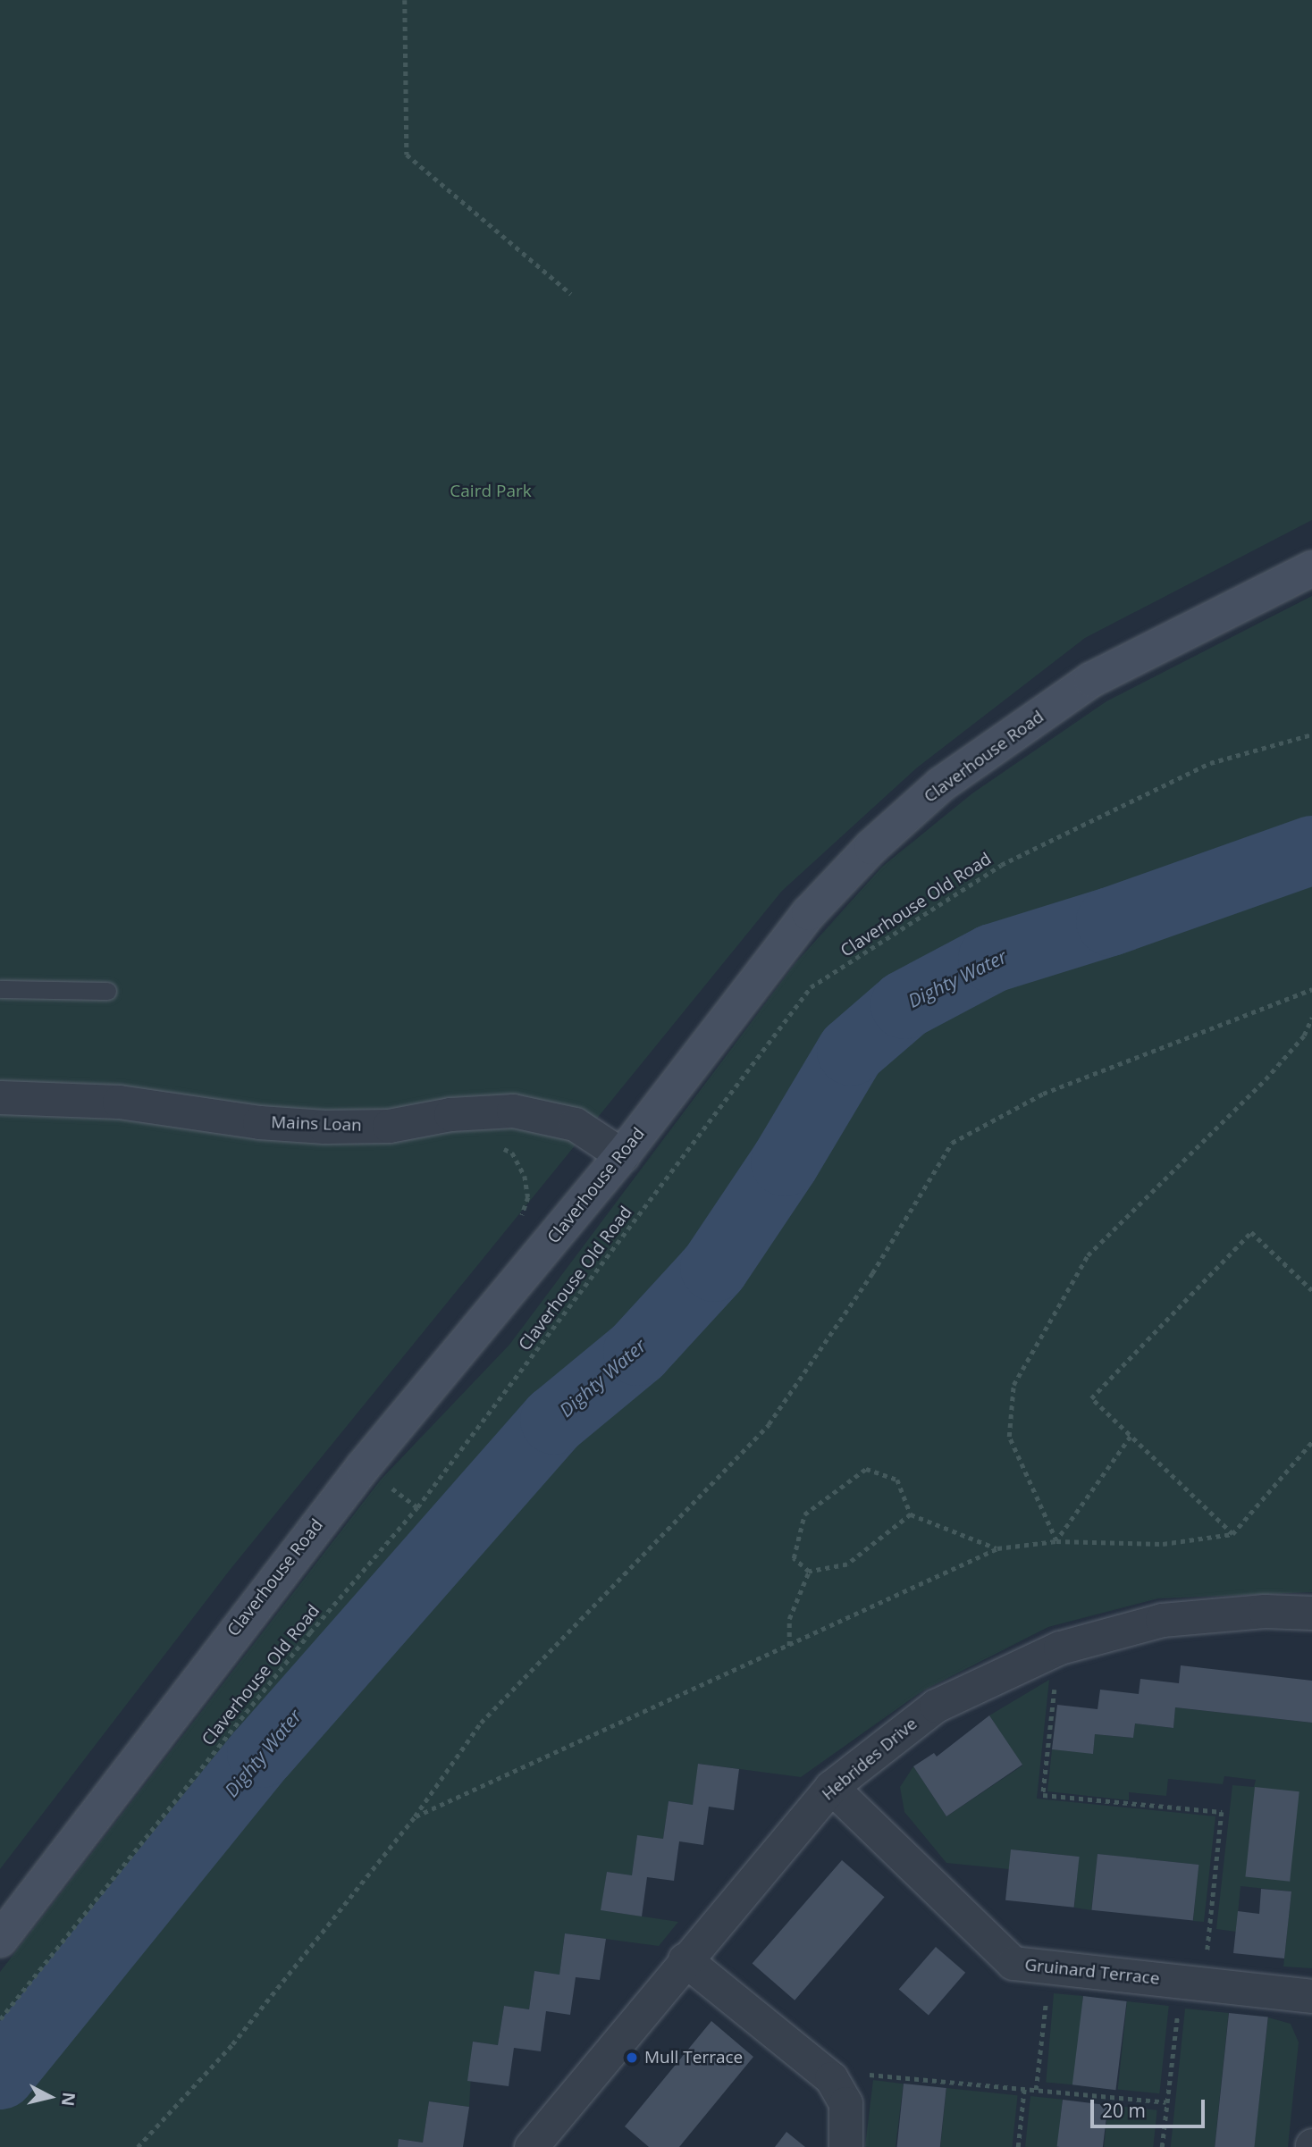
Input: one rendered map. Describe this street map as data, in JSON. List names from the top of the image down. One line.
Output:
{"streets":{"street":["Claverhouse Road","Mains Loan","Hebrides Drive","Gruinard Terrace"],"path":["Claverhouse Old Road"]},"crossings":[["Claverhouse Road","Mains Loan"],["Hebrides Drive","Gruinard Terrace"]],"water":["Dighty Water"],"parks":["Caird Park"],"places":["Mull Terrace"],"scale_bar":"20 m","north":"right"}
